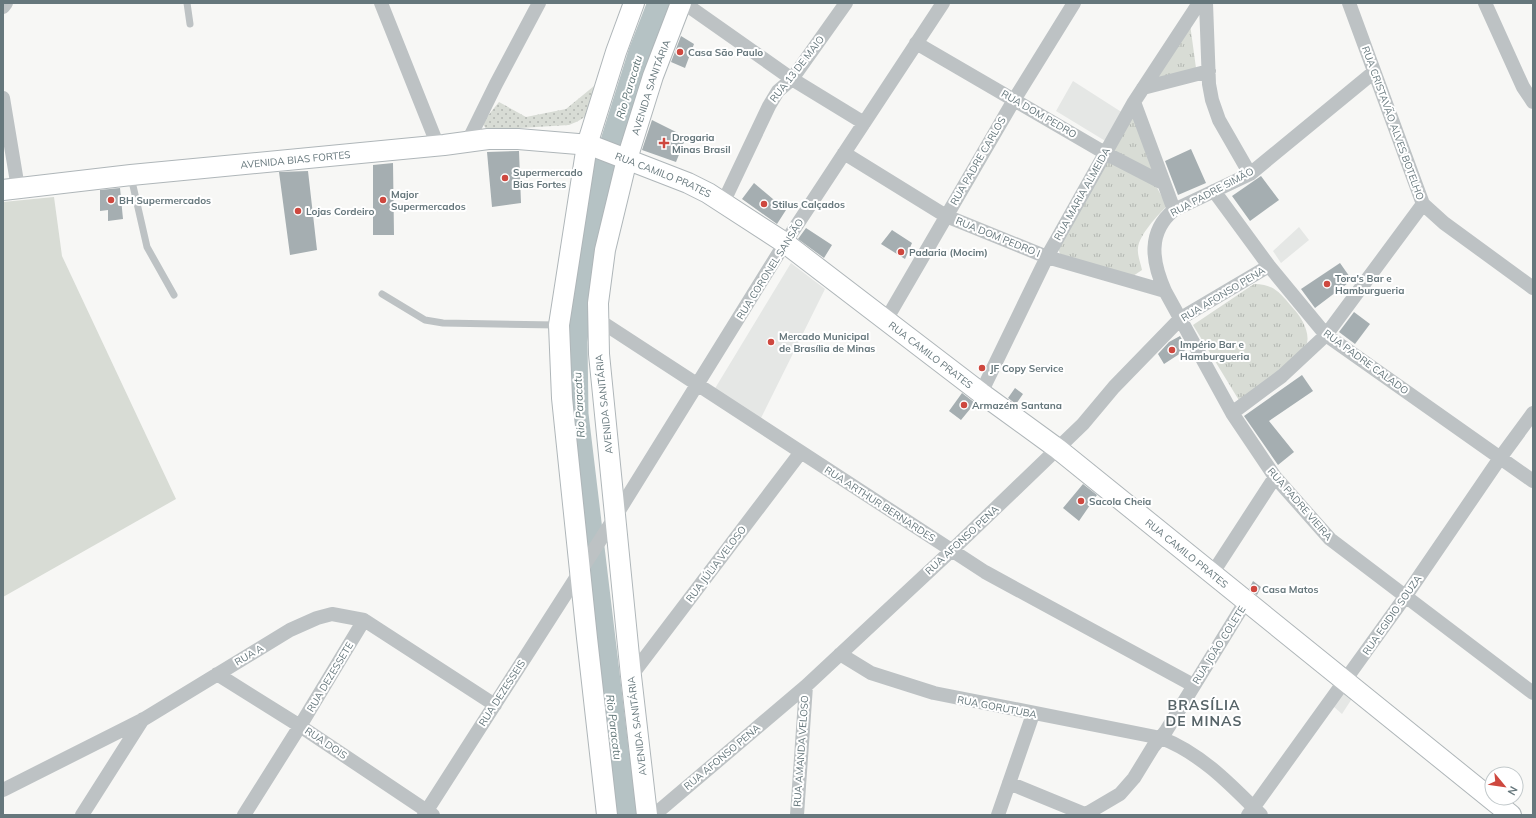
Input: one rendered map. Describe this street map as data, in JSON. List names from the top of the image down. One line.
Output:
{"streets":{"street":["RUA 13 DE MAIO","AVENIDA SANITÁRIA","RUA DOM PEDRO","RUA CRISTAVÃO ALVES BOTELHO","AVENIDA BIAS FORTES","RUA PADRE CARLOS","RUA CAMILO PRATES","RUA PADRE SIMÃO","RUA MARIA ALMEIDA","RUA DOM PEDRO I","RUA CORONEL SANSÃO","RUA AFONSO PENA","RUA PADRE CALADO","RUA ARTHUR BERNARDES","RUA PADRE VIEIRA","RUA JÚLIA VELOSO","RUA EGIDIO SOUZA","RUA JOÃO COLETE","RUA A","RUA DEZESSETE","RUA DEZESSEIS","RUA GORUTUBA","RUA DOIS","RUA AMANDA VELOSO"]},"crossings":[["RUA 13 DE MAIO","RUA CAMILO PRATES"],["AVENIDA SANITÁRIA","RUA CAMILO PRATES"],["AVENIDA SANITÁRIA","RUA CORONEL SANSÃO"],["AVENIDA SANITÁRIA","RUA ARTHUR BERNARDES"],["AVENIDA SANITÁRIA","RUA JÚLIA VELOSO"],["AVENIDA SANITÁRIA","RUA DEZESSEIS"],["RUA DOM PEDRO","RUA PADRE CARLOS"],["RUA DOM PEDRO","RUA MARIA ALMEIDA"],["RUA DOM PEDRO","RUA CORONEL SANSÃO"],["RUA CRISTAVÃO ALVES BOTELHO","RUA PADRE SIMÃO"],["AVENIDA BIAS FORTES","RUA CAMILO PRATES"],["RUA PADRE CARLOS","RUA CAMILO PRATES"],["RUA PADRE CARLOS","RUA DOM PEDRO I"],["RUA CAMILO PRATES","RUA MARIA ALMEIDA"],["RUA CAMILO PRATES","RUA CORONEL SANSÃO"],["RUA CAMILO PRATES","RUA AFONSO PENA"],["RUA CAMILO PRATES","RUA EGIDIO SOUZA"],["RUA CAMILO PRATES","RUA JOÃO COLETE"],["RUA PADRE SIMÃO","RUA DOM PEDRO I"],["RUA PADRE SIMÃO","RUA PADRE CALADO"],["RUA PADRE SIMÃO","RUA PADRE VIEIRA"],["RUA MARIA ALMEIDA","RUA DOM PEDRO I"],["RUA DOM PEDRO I","RUA CORONEL SANSÃO"],["RUA DOM PEDRO I","RUA PADRE VIEIRA"],["RUA CORONEL SANSÃO","RUA ARTHUR BERNARDES"],["RUA CORONEL SANSÃO","RUA DEZESSEIS"],["RUA AFONSO PENA","RUA PADRE CALADO"],["RUA AFONSO PENA","RUA ARTHUR BERNARDES"],["RUA AFONSO PENA","RUA PADRE VIEIRA"],["RUA AFONSO PENA","RUA GORUTUBA"],["RUA AFONSO PENA","RUA AMANDA VELOSO"],["RUA PADRE CALADO","RUA EGIDIO SOUZA"],["RUA ARTHUR BERNARDES","RUA JÚLIA VELOSO"],["RUA ARTHUR BERNARDES","RUA JOÃO COLETE"],["RUA PADRE VIEIRA","RUA EGIDIO SOUZA"],["RUA EGIDIO SOUZA","RUA GORUTUBA"],["RUA JOÃO COLETE","RUA GORUTUBA"],["RUA A","RUA DEZESSETE"],["RUA A","RUA DEZESSEIS"],["RUA A","RUA DOIS"],["RUA DEZESSETE","RUA DOIS"],["RUA DEZESSEIS","RUA DOIS"]],"districts":["BRASÍLIA DE MINAS"],"water":["Rio Paracatu"],"places":{"other":["Casa São Paulo","Supermercado Bias Fortes","BH Supermercados","Major Supermercados","Stilus Calçados","Lojas Cordeiro","Padaria (Mocim)","Tora's Bar e Hamburgueria","Mercado Municipal de Brasília de Minas","Império Bar e Hamburgueria","JF Copy Service","Armazém Santana","Sacola Cheia","Casa Matos"],"health":["Drogaria Minas Brasil"]},"north":"bottom right"}
